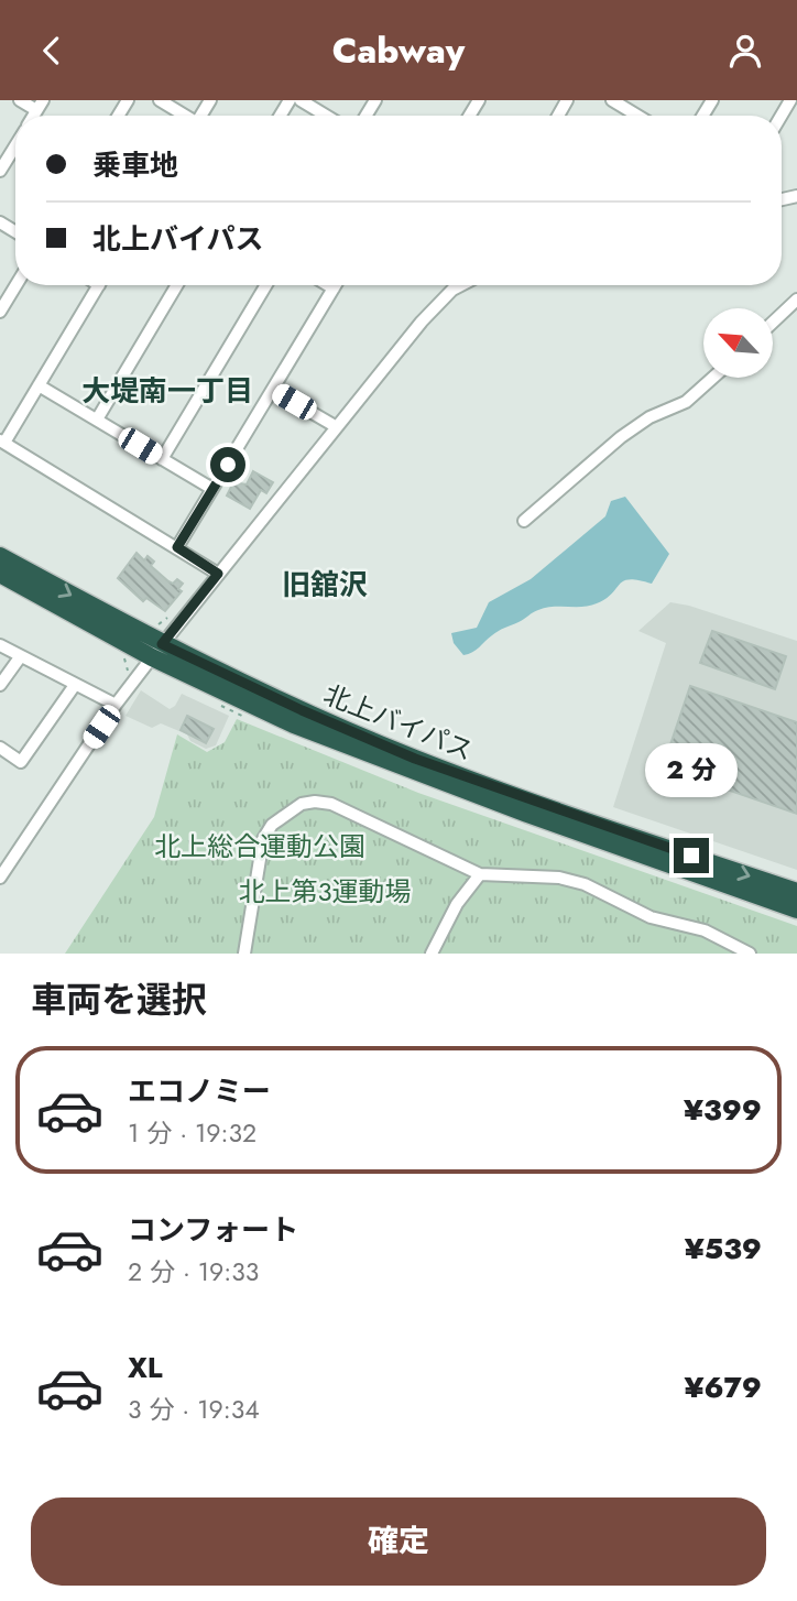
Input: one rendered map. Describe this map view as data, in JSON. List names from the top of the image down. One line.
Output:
{"streets":{"highway":["北上バイパス"]},"districts":["大堤南一丁目","旧舘沢"],"parks":["北上総合運動公園","北上第3運動場"],"north":"top left","page":{"header":"Cabway","banner":["乗車地","北上バイパス"],"bubble":"2 分","heading":"車両を選択","list":[{"name":"エコノミー","note":"1 分 · 19:32","value":"¥399"},{"name":"コンフォート","note":"2 分 · 19:33","value":"¥539"},{"name":"XL","note":"3 分 · 19:34","value":"¥679"}],"buttons":"確定"}}
